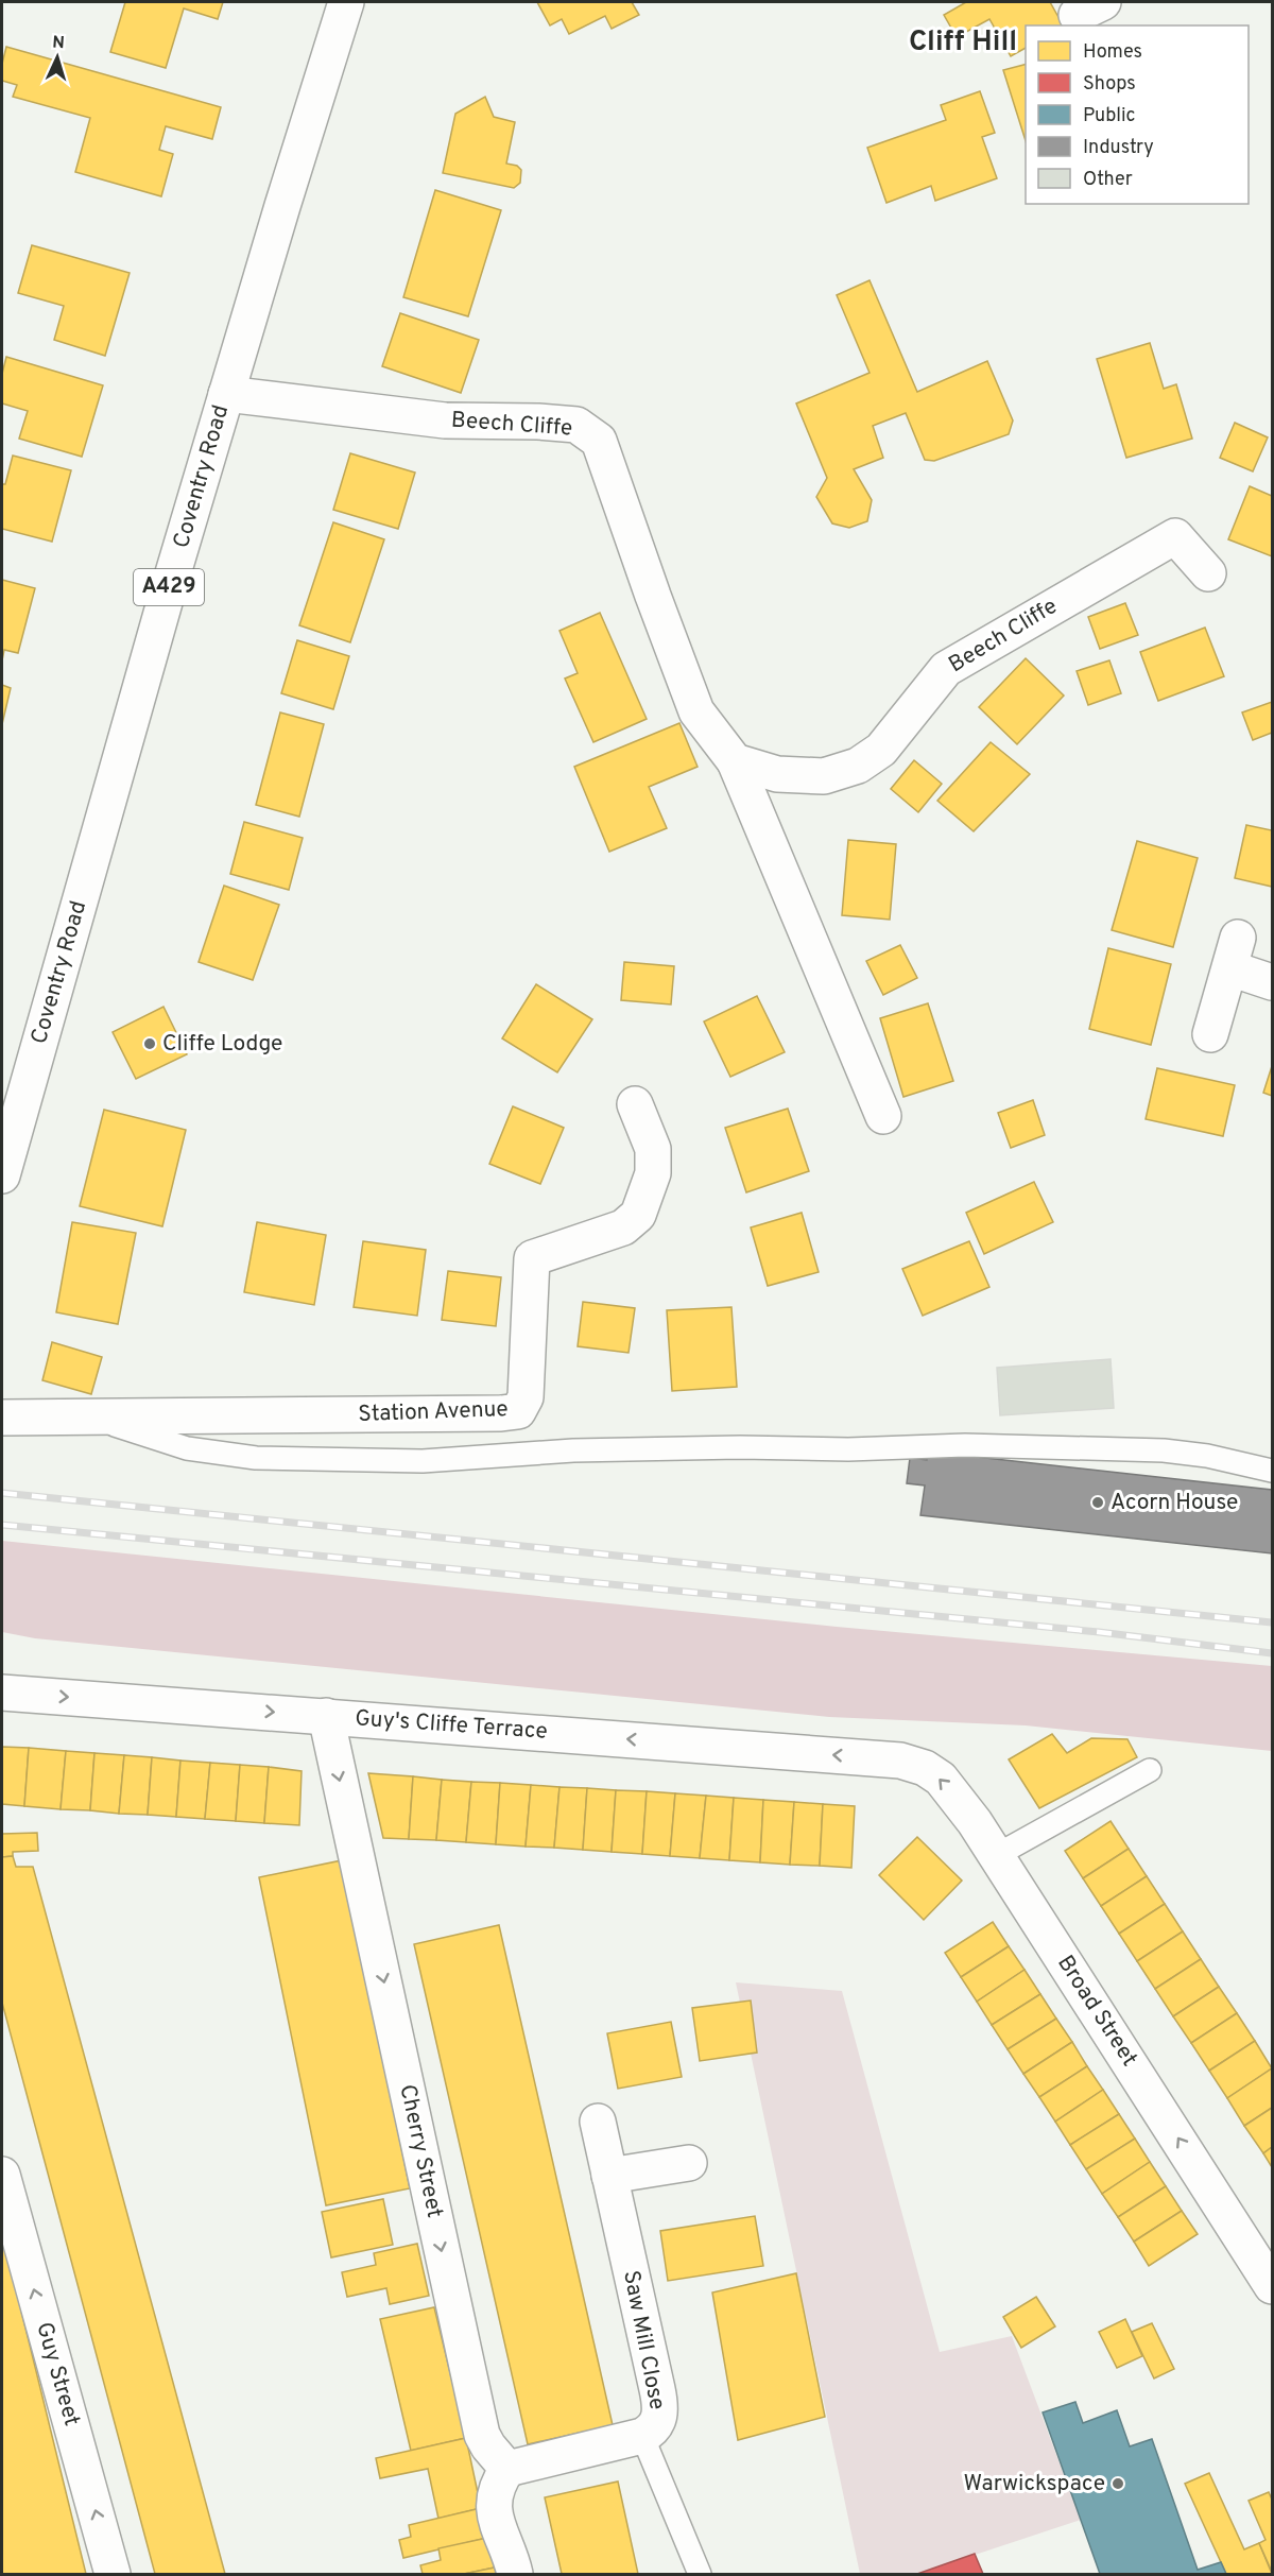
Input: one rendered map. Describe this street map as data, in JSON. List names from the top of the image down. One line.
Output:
{"streets":{"street":["Beech Cliffe","Coventry Road","A429","Station Avenue","Guy's Cliffe Terrace","Broad Street","Cherry Street","Saw Mill Close","Guy Street"]},"crossings":[["Beech Cliffe","Coventry Road"],["Guy's Cliffe Terrace","Broad Street"],["Guy's Cliffe Terrace","Cherry Street"],["Cherry Street","Saw Mill Close"]],"one_way":["Broad Street","Cherry Street","Guy Street"],"districts":["Cliff Hill"],"places":["Cliffe Lodge","Acorn House","Warwickspace"],"legend":["Homes","Shops","Public","Industry","Other"],"north":"top"}
